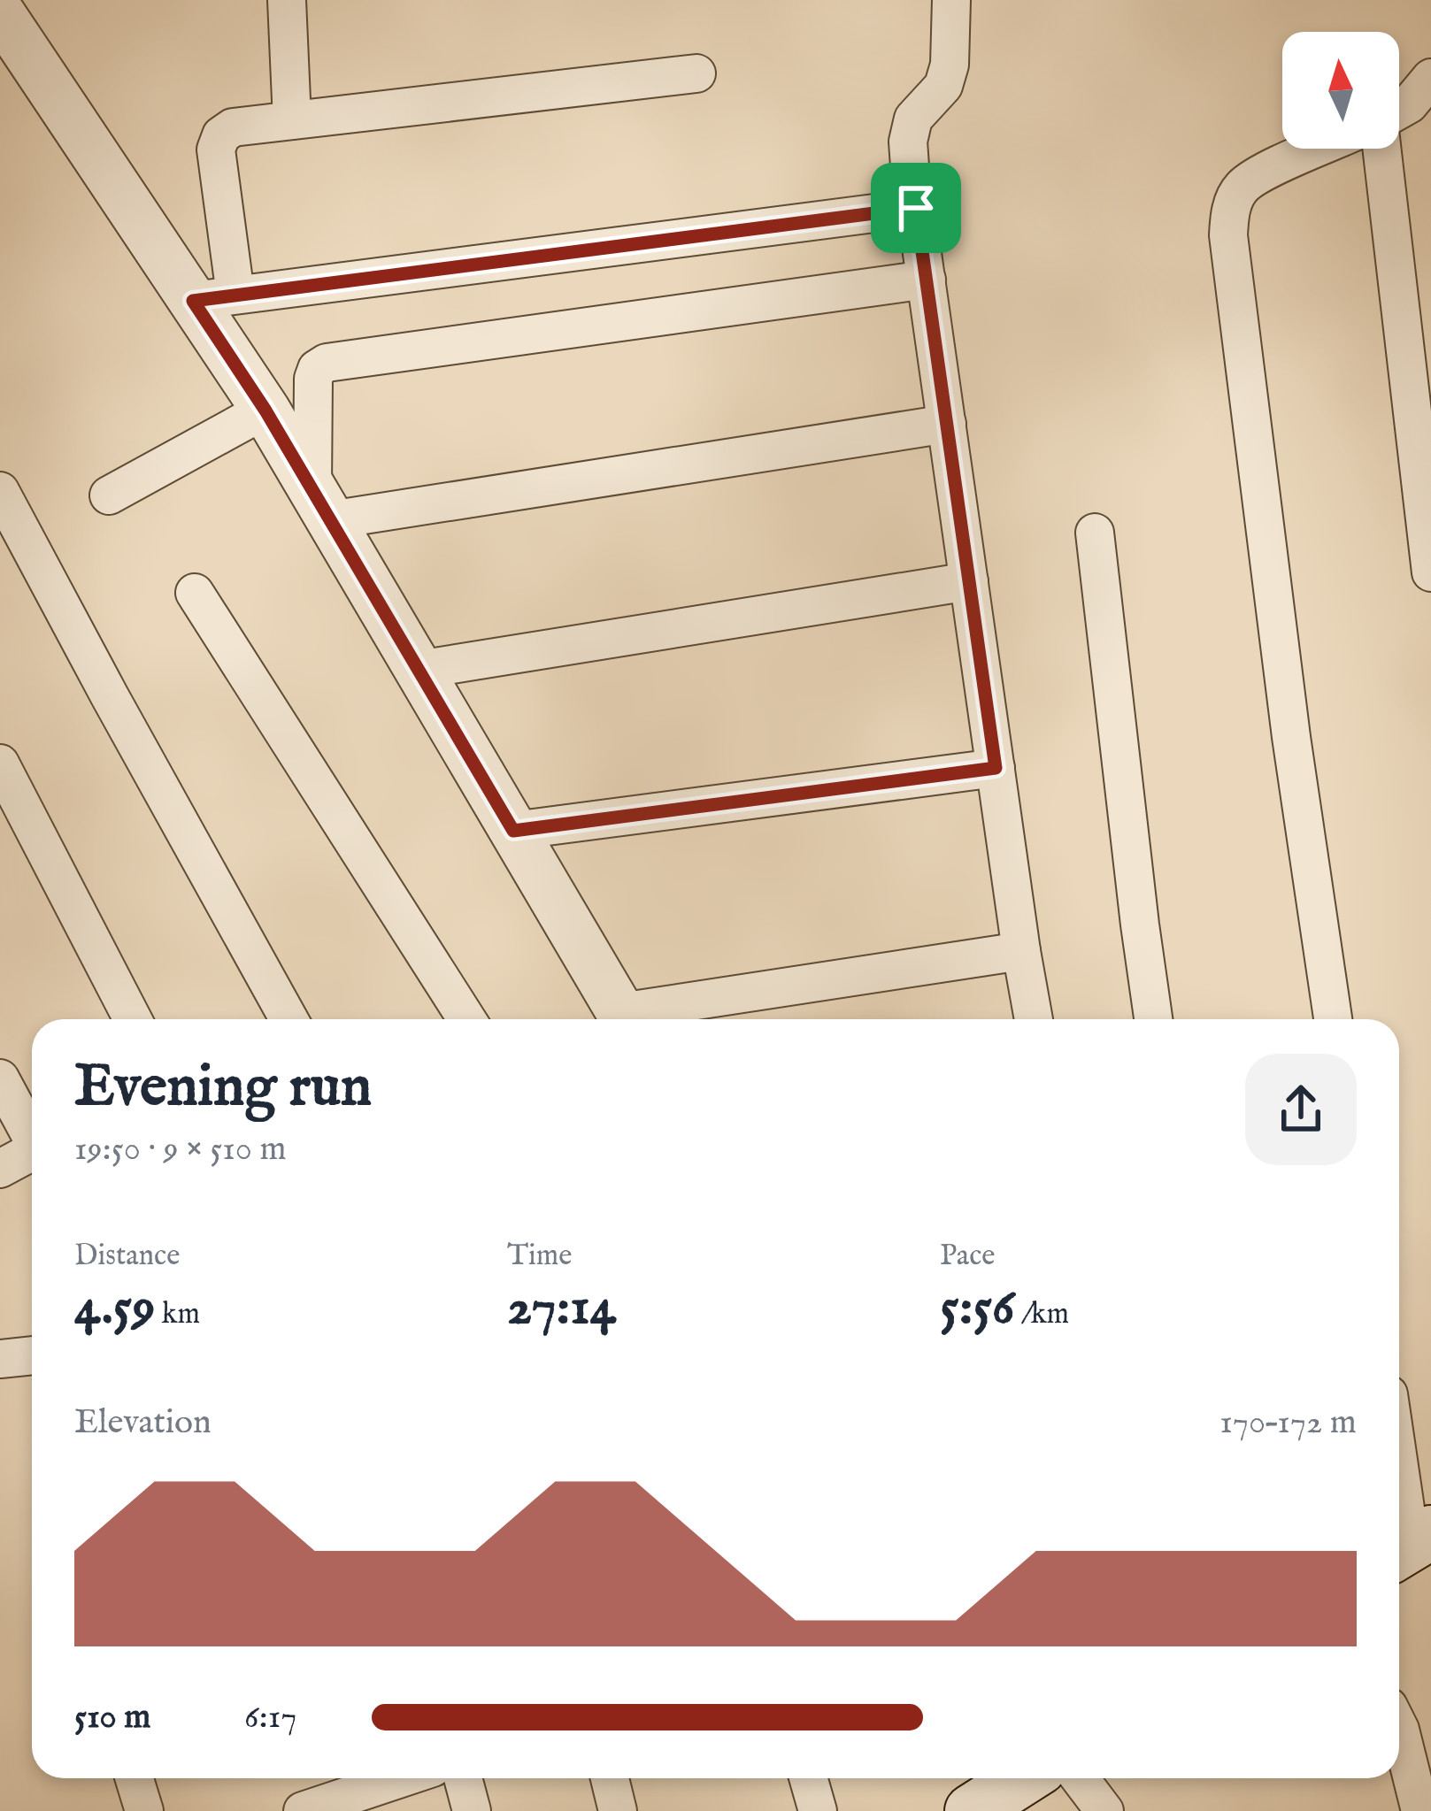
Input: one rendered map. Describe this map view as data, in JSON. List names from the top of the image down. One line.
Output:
{"north":"top","page":{"heading":["Evening run","19:50 · 9 × 510 m"],"stats":[["Distance","4.59 km"],["Time","27:14"],["Pace","5:56 /km"]],"chart":["Elevation","170–172 m"],"list":[{"name":"510 m","note":"6:17"}]}}
